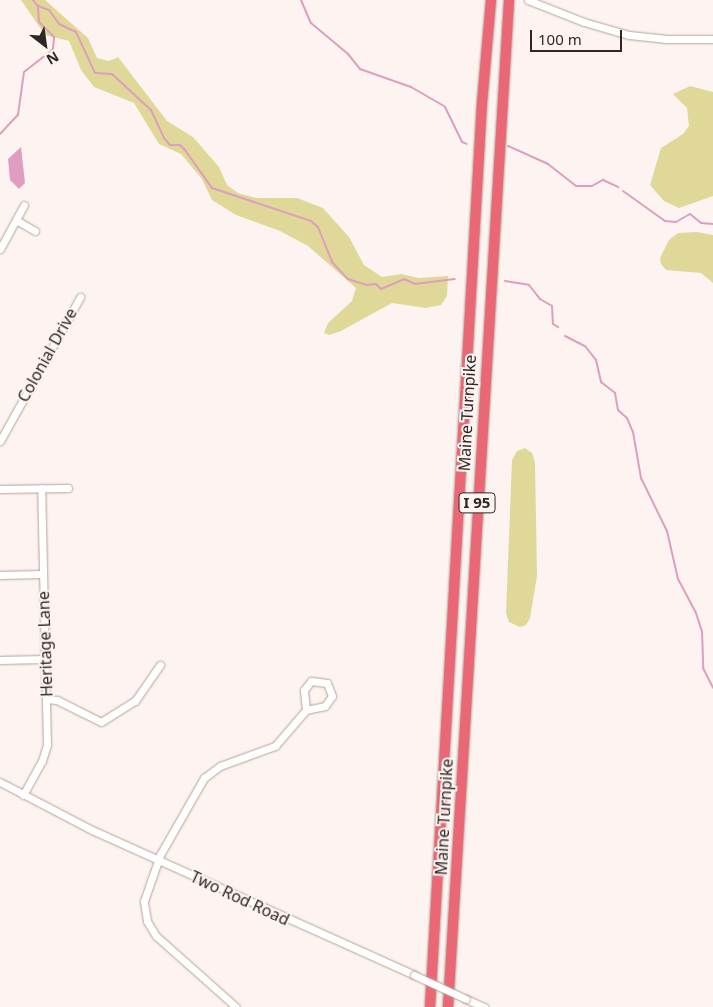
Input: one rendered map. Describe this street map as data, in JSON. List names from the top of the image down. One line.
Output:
{"streets":{"highway":["Maine Turnpike","I 95"],"street":["Colonial Drive","Heritage Lane","Two Rod Road"]},"crossings":[["Heritage Lane","Two Rod Road"]],"scale_bar":"100 m","north":"bottom right"}
